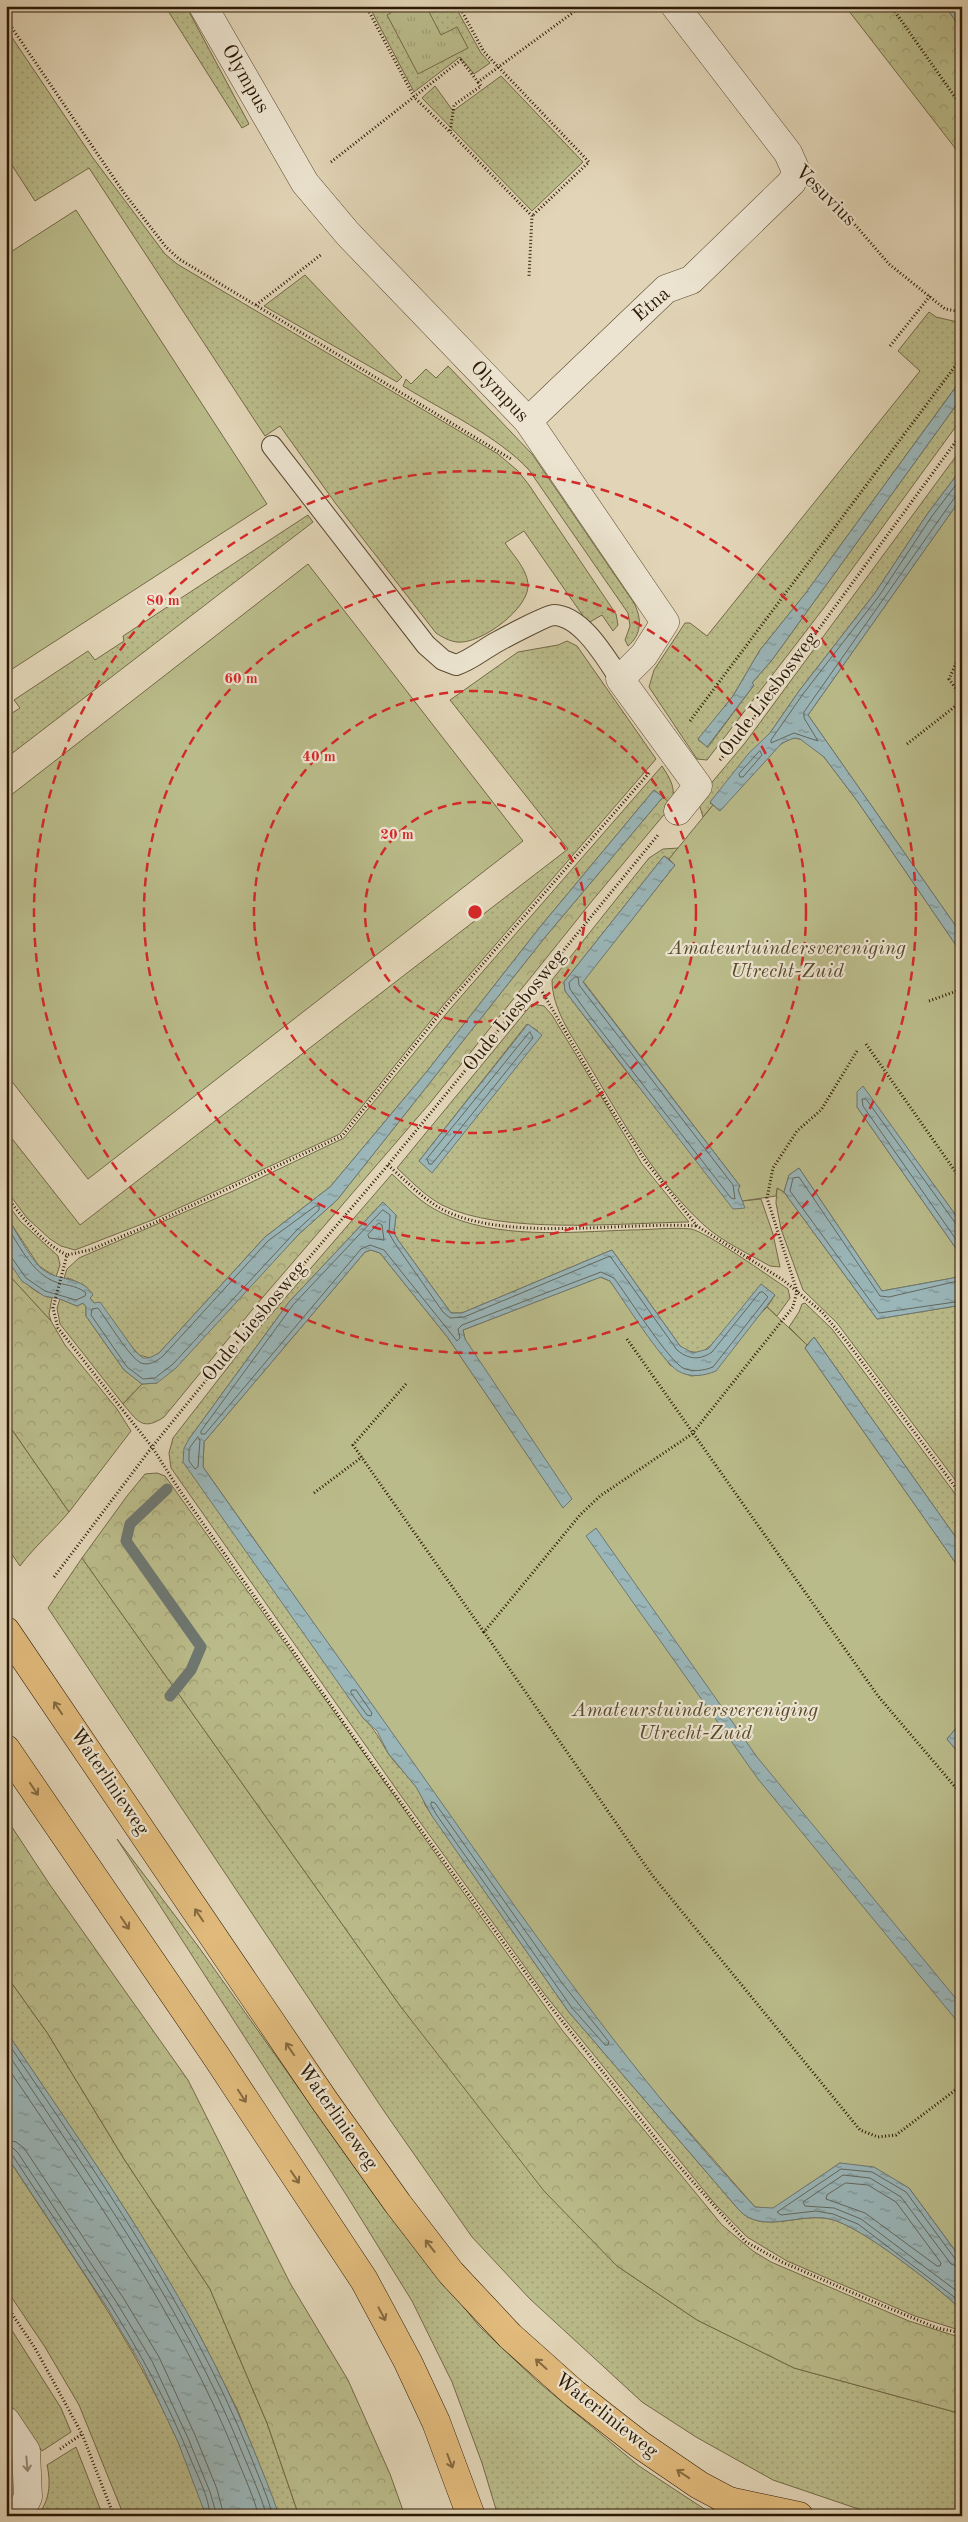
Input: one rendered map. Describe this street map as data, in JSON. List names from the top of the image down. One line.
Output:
{"streets":{"main road":["Waterlinieweg"],"street":["Olympus","Vesuvius","Etna"],"path":["Oude Liesbosweg"]},"crossings":[["Olympus","Etna"],["Vesuvius","Etna"]],"parks":["Amateurtuindersvereniging Utrecht-Zuid","Amateurstuindersvereniging Utrecht-Zuid"],"rings":["80 m","60 m","40 m","20 m"]}
